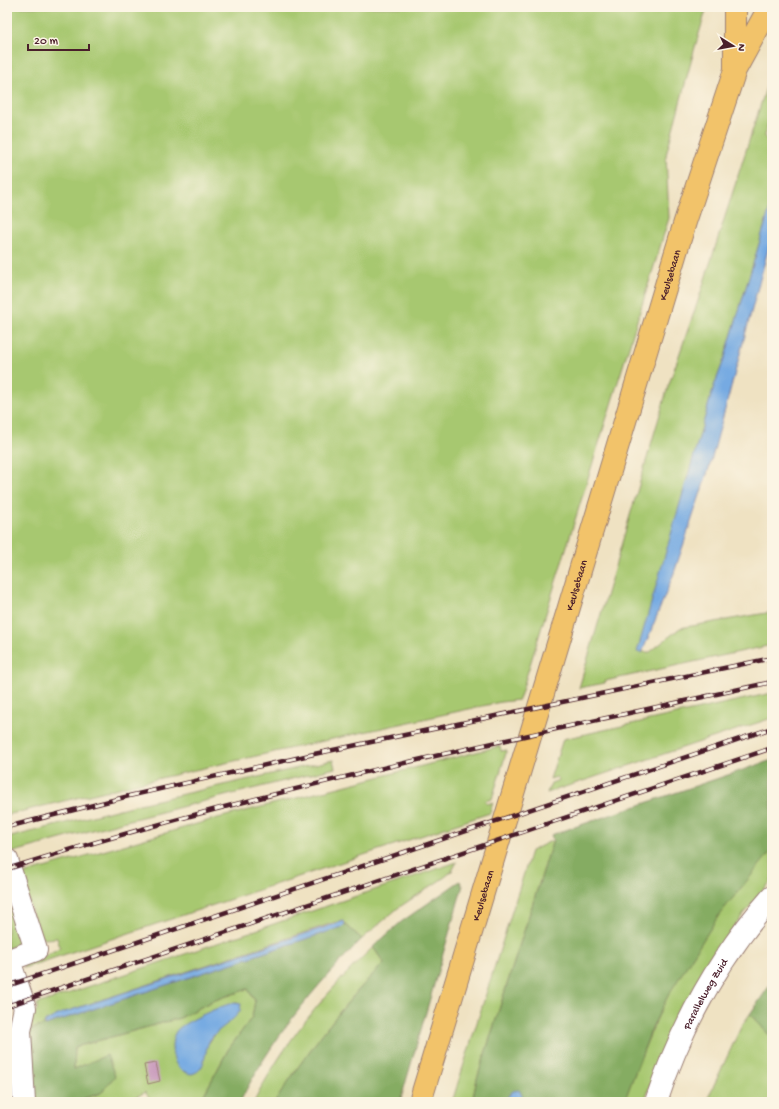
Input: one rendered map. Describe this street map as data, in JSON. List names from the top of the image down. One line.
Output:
{"streets":{"main road":["Keulsebaan"],"street":["Parallelweg Zuid"]},"scale_bar":"20 m","north":"right"}
